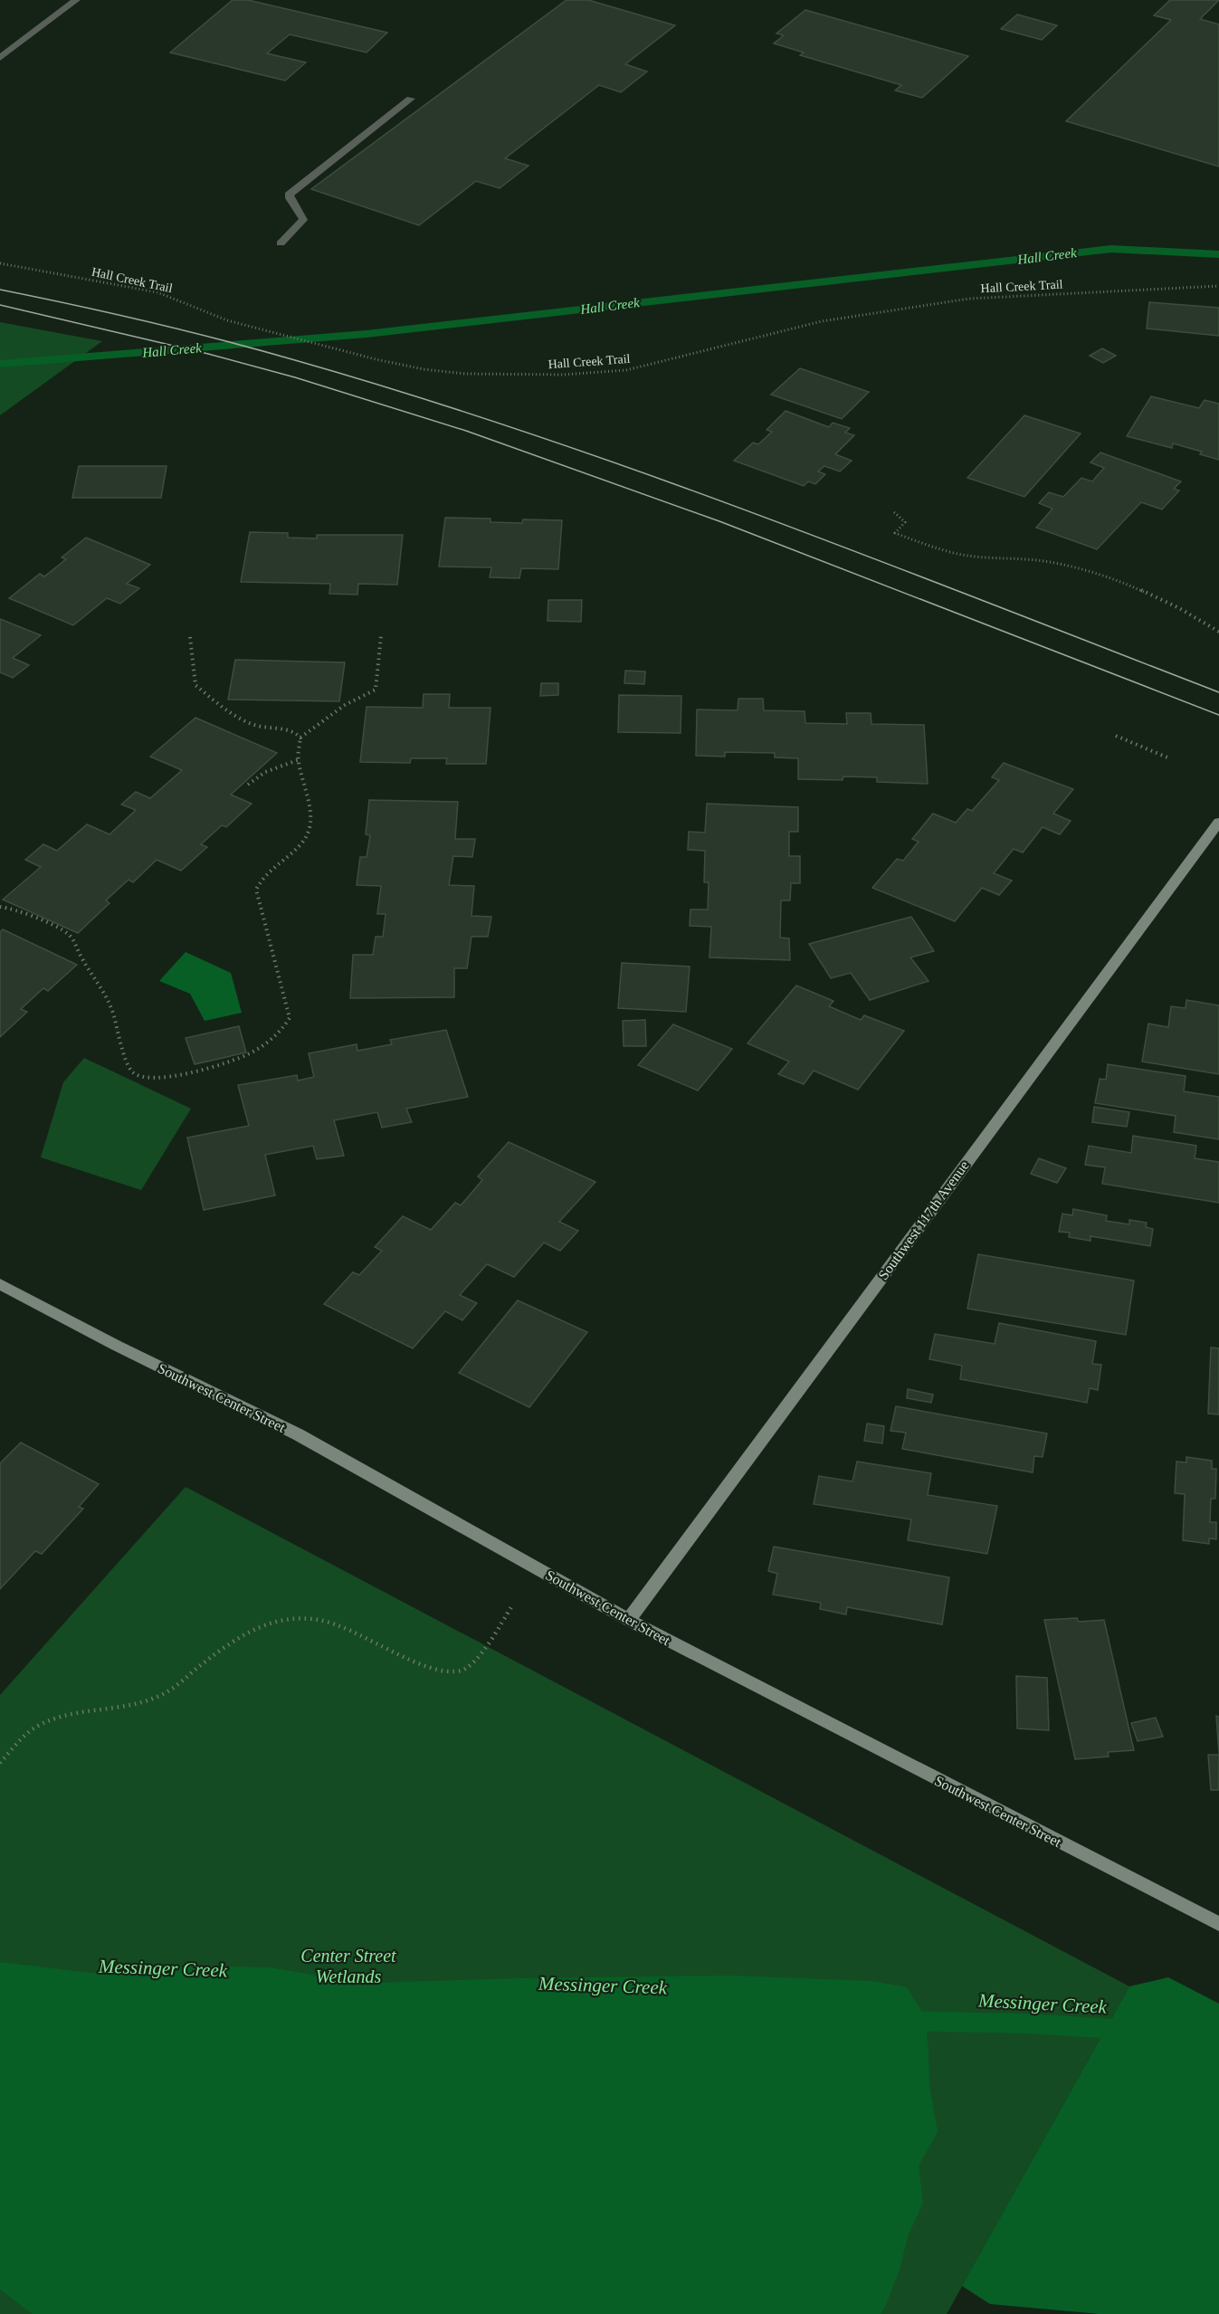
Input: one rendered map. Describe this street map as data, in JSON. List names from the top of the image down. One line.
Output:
{"streets":{"street":["Southwest 117th Avenue","Southwest Center Street"],"path":["Hall Creek Trail"]},"crossings":[["Southwest 117th Avenue","Southwest Center Street"]],"water":["Hall Creek","Messinger Creek"],"parks":["Center Street Wetlands"]}
